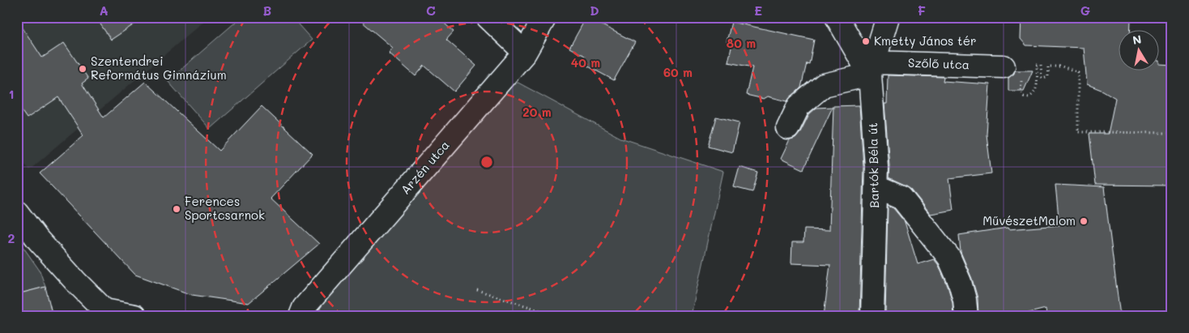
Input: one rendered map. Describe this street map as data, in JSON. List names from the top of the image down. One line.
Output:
{"streets":{"street":["Szőlő utca","Bartók Béla út","Arzén utca"]},"crossings":[["Szőlő utca","Bartók Béla út"]],"places":["Kmetty János tér","Szentendrei Református Gimnázium","Ferences Sportcsarnok","MűvészetMalom"],"north":"top","grid":{"columns":["A","B","C","D","E","F","G"],"rows":["1","2"]},"rings":["80 m","40 m","60 m","20 m"]}
